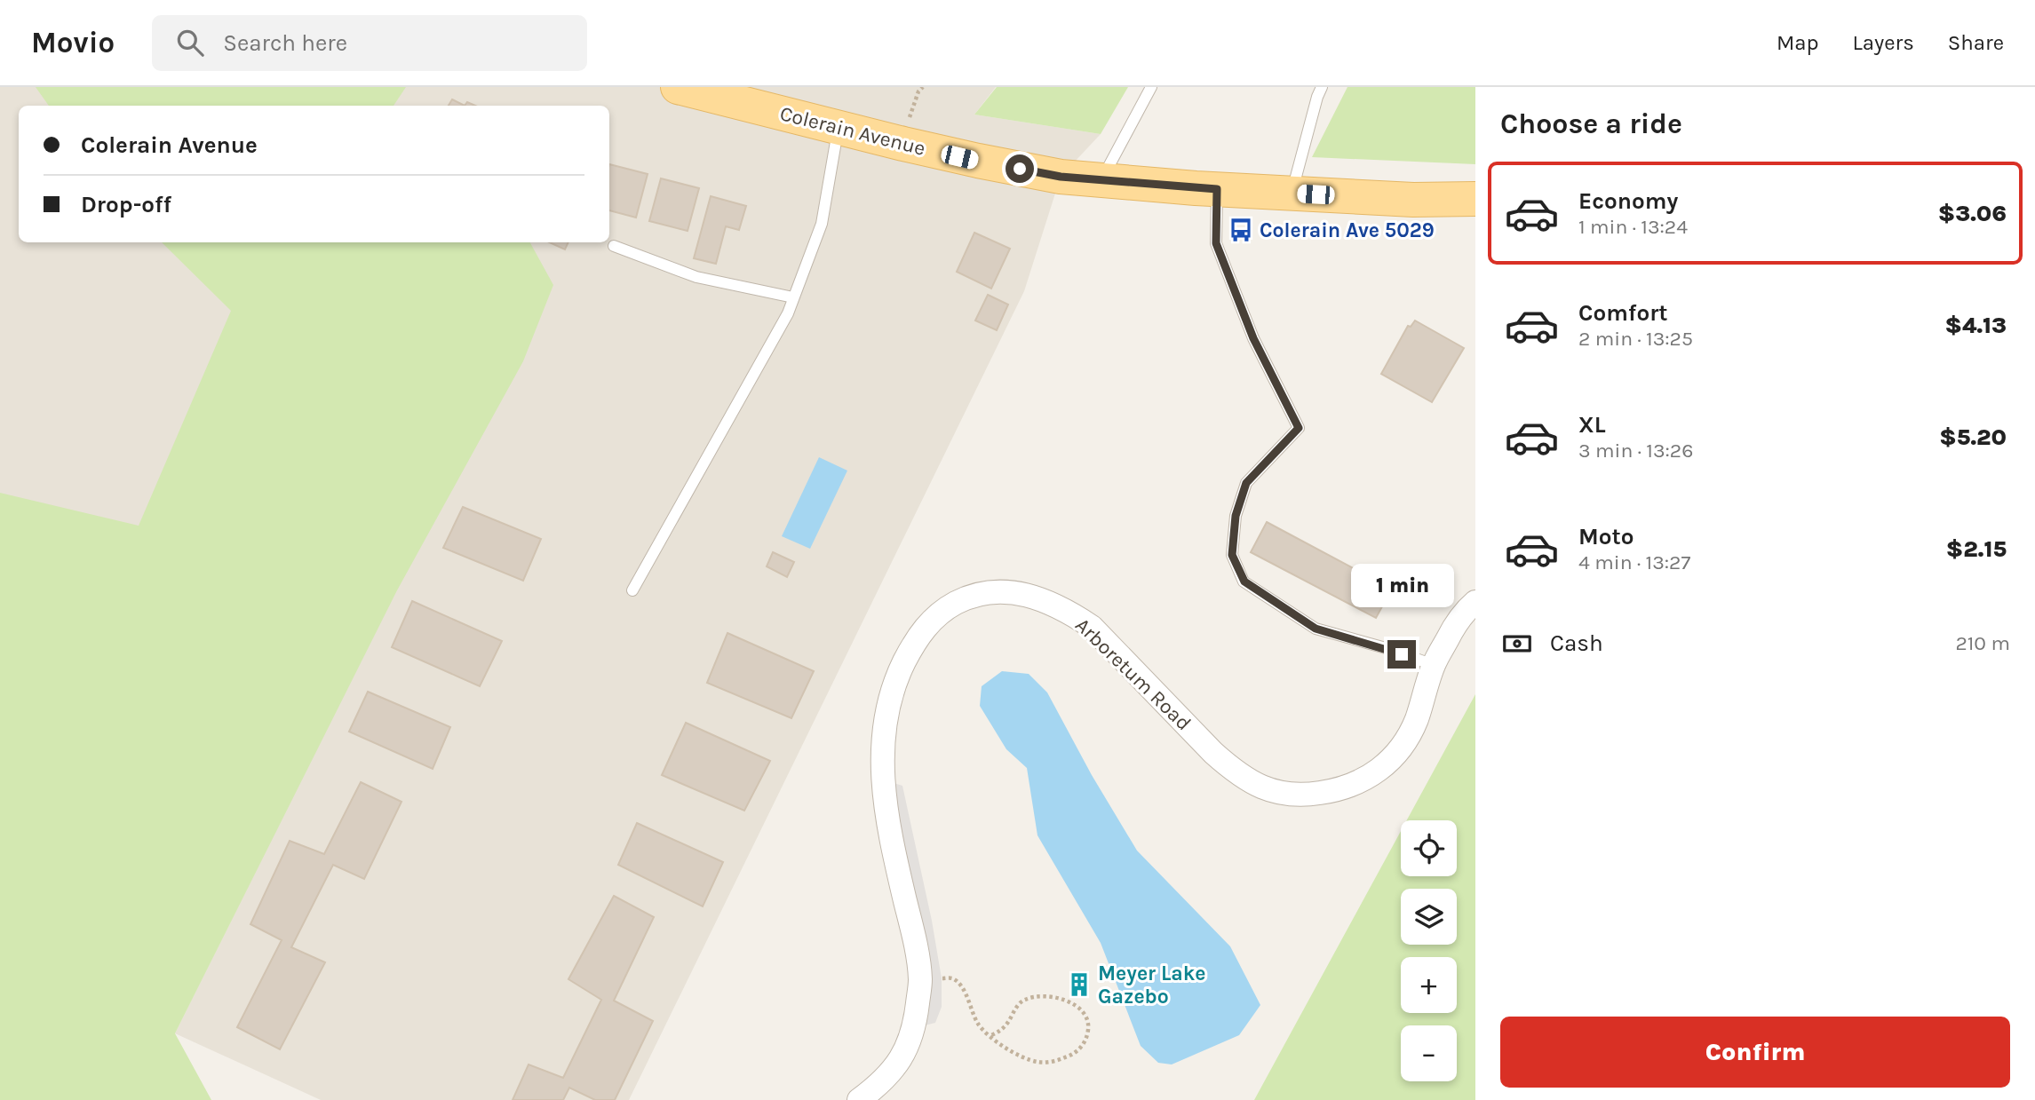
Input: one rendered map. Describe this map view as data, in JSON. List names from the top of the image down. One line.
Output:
{"streets":{"main road":["Colerain Avenue"],"street":["Arboretum Road"]},"places":{"bus stop":["Colerain Ave 5029"],"building":["Meyer Lake Gazebo"]},"page":{"header":"Movio","search":"Search here","nav":["Map","Layers","Share"],"heading":"Choose a ride","banner":["Colerain Avenue","Drop-off"],"list":[{"name":"Economy","note":"1 min · 13:24","value":"$3.06"},{"name":"Comfort","note":"2 min · 13:25","value":"$4.13"},{"name":"XL","note":"3 min · 13:26","value":"$5.20"},{"name":"Moto","note":"4 min · 13:27","value":"$2.15"}],"bubble":"1 min","pay":["Cash","210 m"],"map_buttons":["+","−"],"buttons":"Confirm"}}
